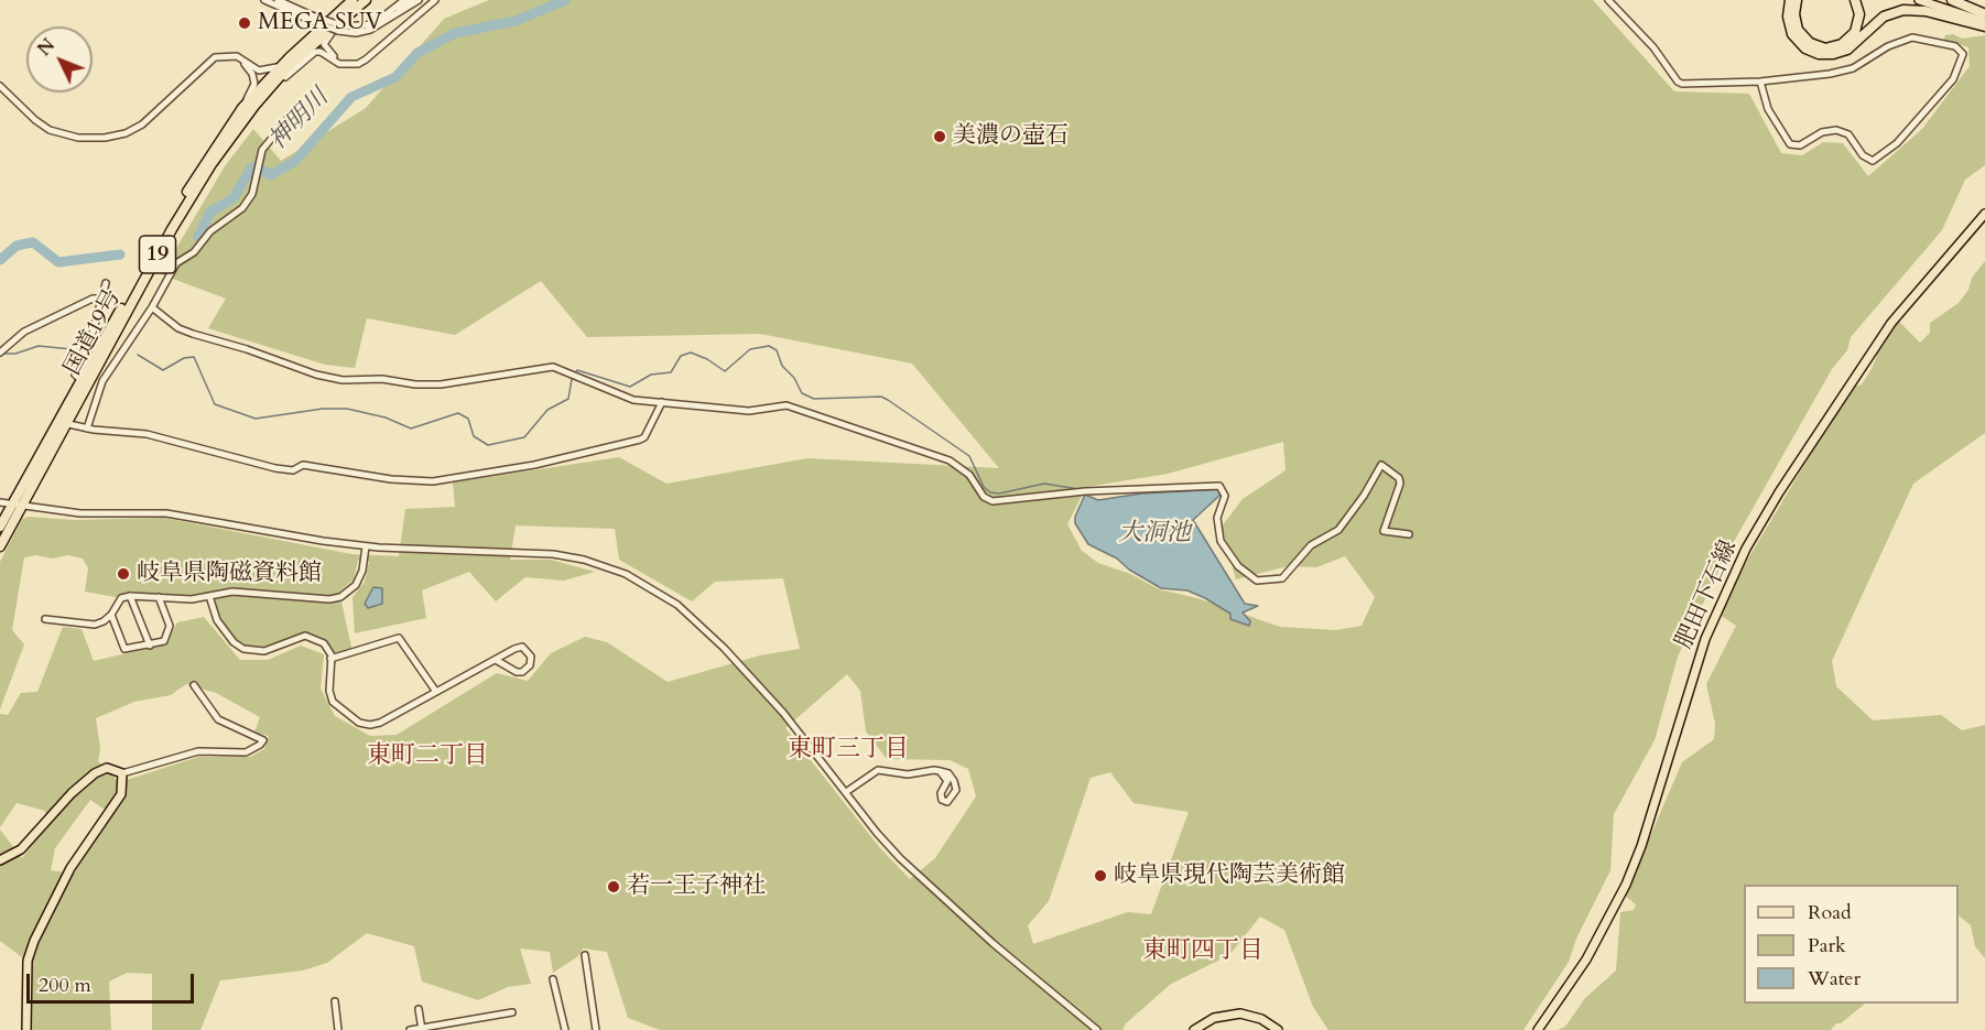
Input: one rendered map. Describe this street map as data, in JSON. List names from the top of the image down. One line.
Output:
{"streets":{"highway":["19","国道19号"],"main road":["肥田下石線"]},"districts":["東町三丁目","東町二丁目","東町四丁目"],"water":["神明川","大洞池"],"places":["MEGA SUV","美濃の壺石","岐阜県陶磁資料館","岐阜県現代陶芸美術館","若一王子神社"],"legend":["Road","Park","Water"],"scale_bar":"200 m","north":"top left"}
